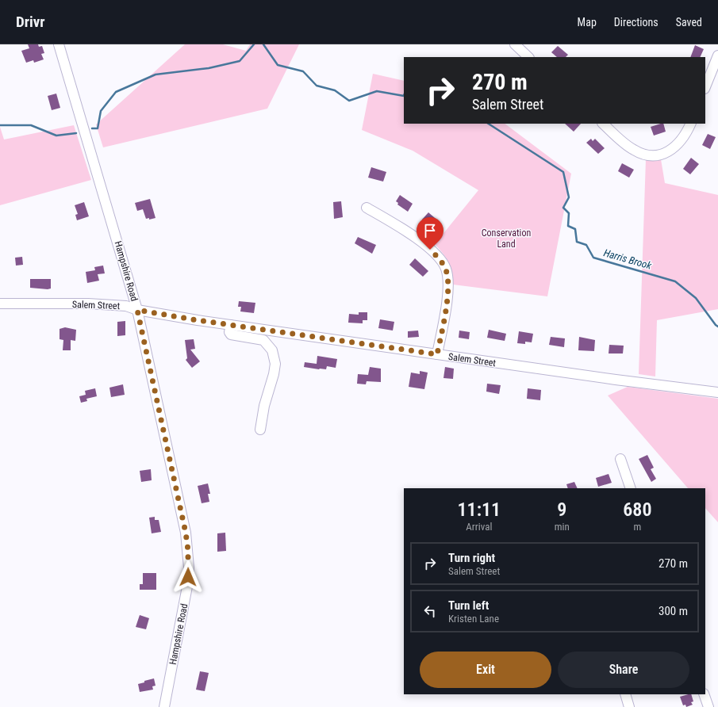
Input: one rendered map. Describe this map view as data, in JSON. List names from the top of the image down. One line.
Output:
{"streets":{"street":["Hampshire Road","Salem Street"]},"crossings":[["Hampshire Road","Salem Street"]],"water":["Harris Brook"],"parks":["Conservation Land"],"page":{"header":"Drivr","nav":["Map","Directions","Saved"],"turn":["270 m","Salem Street"],"eta":["11:11","Arrival","9","min","680","m"],"list":[{"name":"Turn right","note":"Salem Street","value":"270 m"},{"name":"Turn left","note":"Kristen Lane","value":"300 m"}],"buttons":["Exit","Share"]}}
